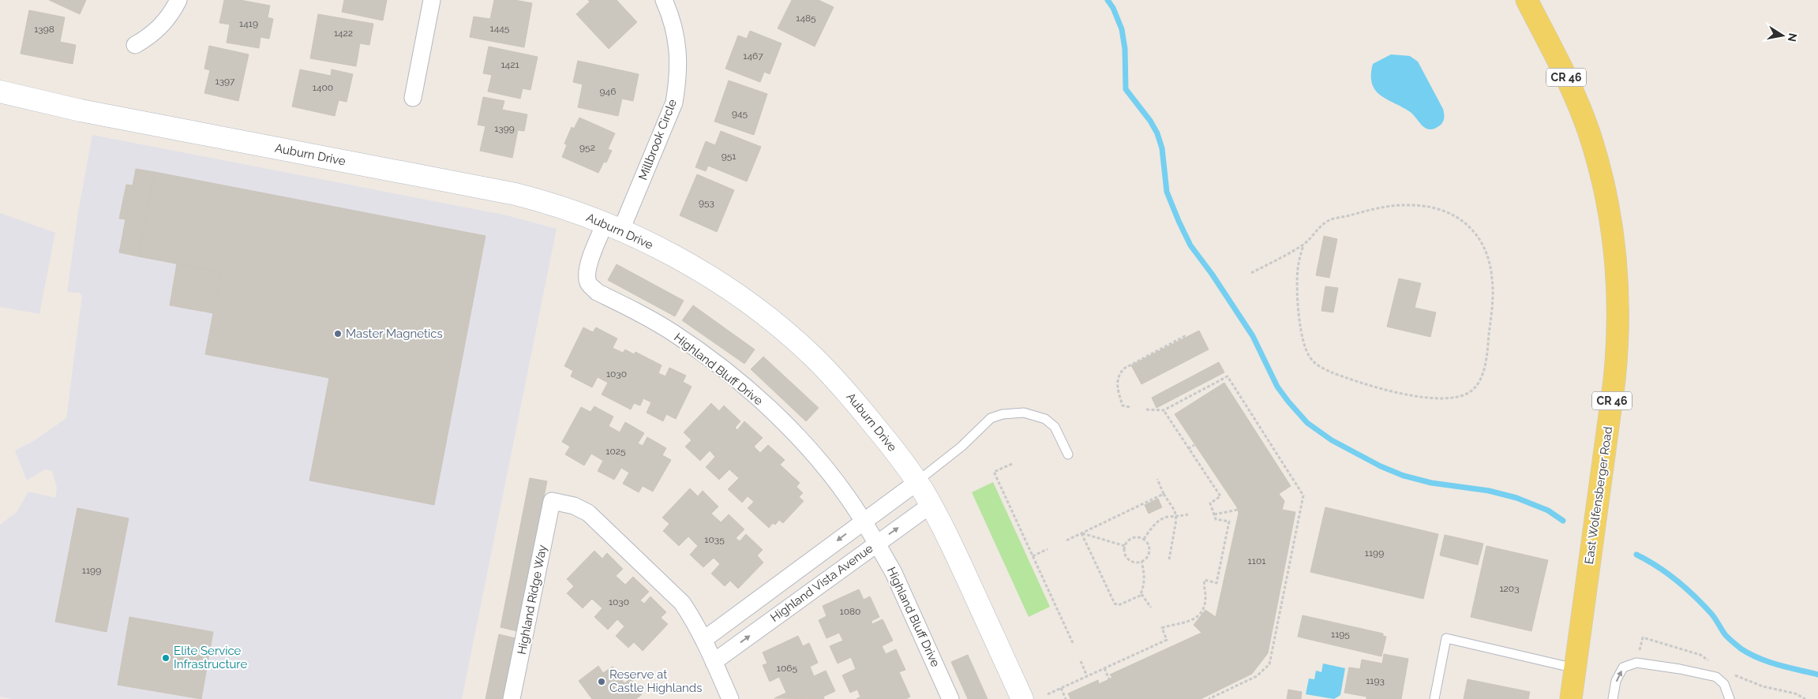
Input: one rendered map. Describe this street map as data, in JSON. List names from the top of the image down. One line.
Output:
{"streets":{"main road":["CR 46","East Wolfensberger Road"],"street":["Millbrook Circle","Auburn Drive","Highland Bluff Drive","Highland Vista Avenue","Highland Ridge Way"]},"crossings":[["Millbrook Circle","Auburn Drive"],["Millbrook Circle","Highland Bluff Drive"],["Auburn Drive","Highland Bluff Drive"],["Auburn Drive","Highland Vista Avenue"],["Highland Bluff Drive","Highland Vista Avenue"],["Highland Vista Avenue","Highland Ridge Way"]],"places":["Master Magnetics","Elite Service Infrastructure","Reserve at Castle Highlands"],"house_numbers":["1485","1419","1445","1398","1422","1467","1421","1397","1400","946","945","1399","952","951","953","1030","1025","1035","1199","1101","1199","1203","1030","1080","1195","1065","1193"],"north":"right"}
